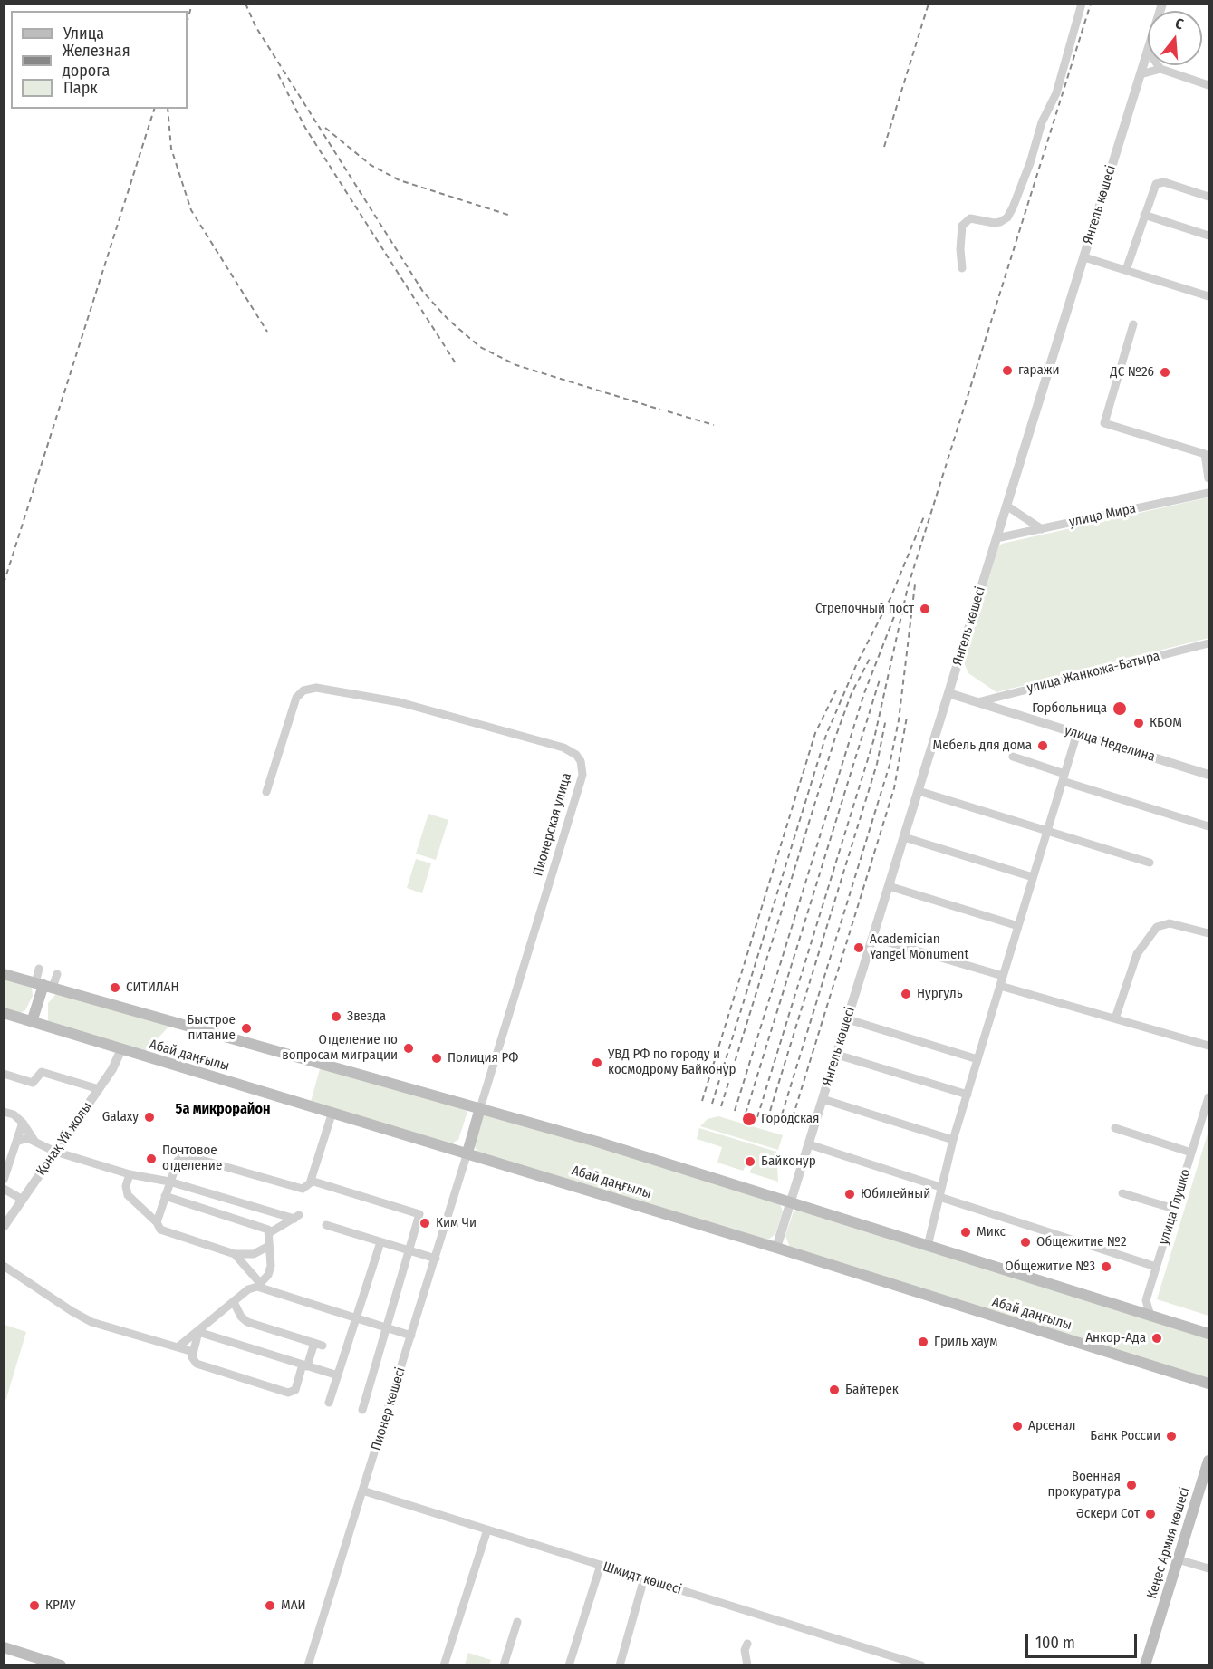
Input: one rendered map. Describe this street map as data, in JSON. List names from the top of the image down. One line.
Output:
{"streets":{"main road":["Пионерская улица","Абай даңғылы","Кеңес Армия көшесі"],"street":["Янгель көшесі","улица Мира","улица Жанкожа-Батыра","улица Неделина","Қонақ Үй жолы","улица Глушко","Пионер көшесі","Шмидт көшесі"]},"crossings":[["Янгель көшесі","улица Мира"],["Янгель көшесі","улица Неделина"],["Янгель көшесі","Абай даңғылы"],["улица Жанкожа-Батыра","улица Неделина"],["Пионерская улица","Абай даңғылы"],["Пионерская улица","Пионер көшесі"],["Абай даңғылы","Қонақ Үй жолы"],["Абай даңғылы","улица Глушко"],["Абай даңғылы","Пионер көшесі"],["Пионер көшесі","Шмидт көшесі"]],"districts":["5а микрорайон"],"places":["гаражи","ДС №26","Стрелочный пост","Горбольница","КБОМ","Мебель для дома","Academician Yangel Monument","СИТИЛАН","Нургуль","Звезда","Быстрое питание","Отделение по вопросам миграции","Полиция РФ","УВД РФ по городу и космодрому Байконур","Galaxy","Городская","Почтовое отделение","Байконур","Юбилейный","Ким Чи","Микс","Общежитие №2","Общежитие №3","Анкор-Ада","Гриль хаум","Байтерек","Арсенал","Банк России","Военная прокуратура","Әскери Сот","КРМУ","МАИ"],"legend":["Улица","Железная дорога","Парк"],"scale_bar":"100 m","north":"top"}
